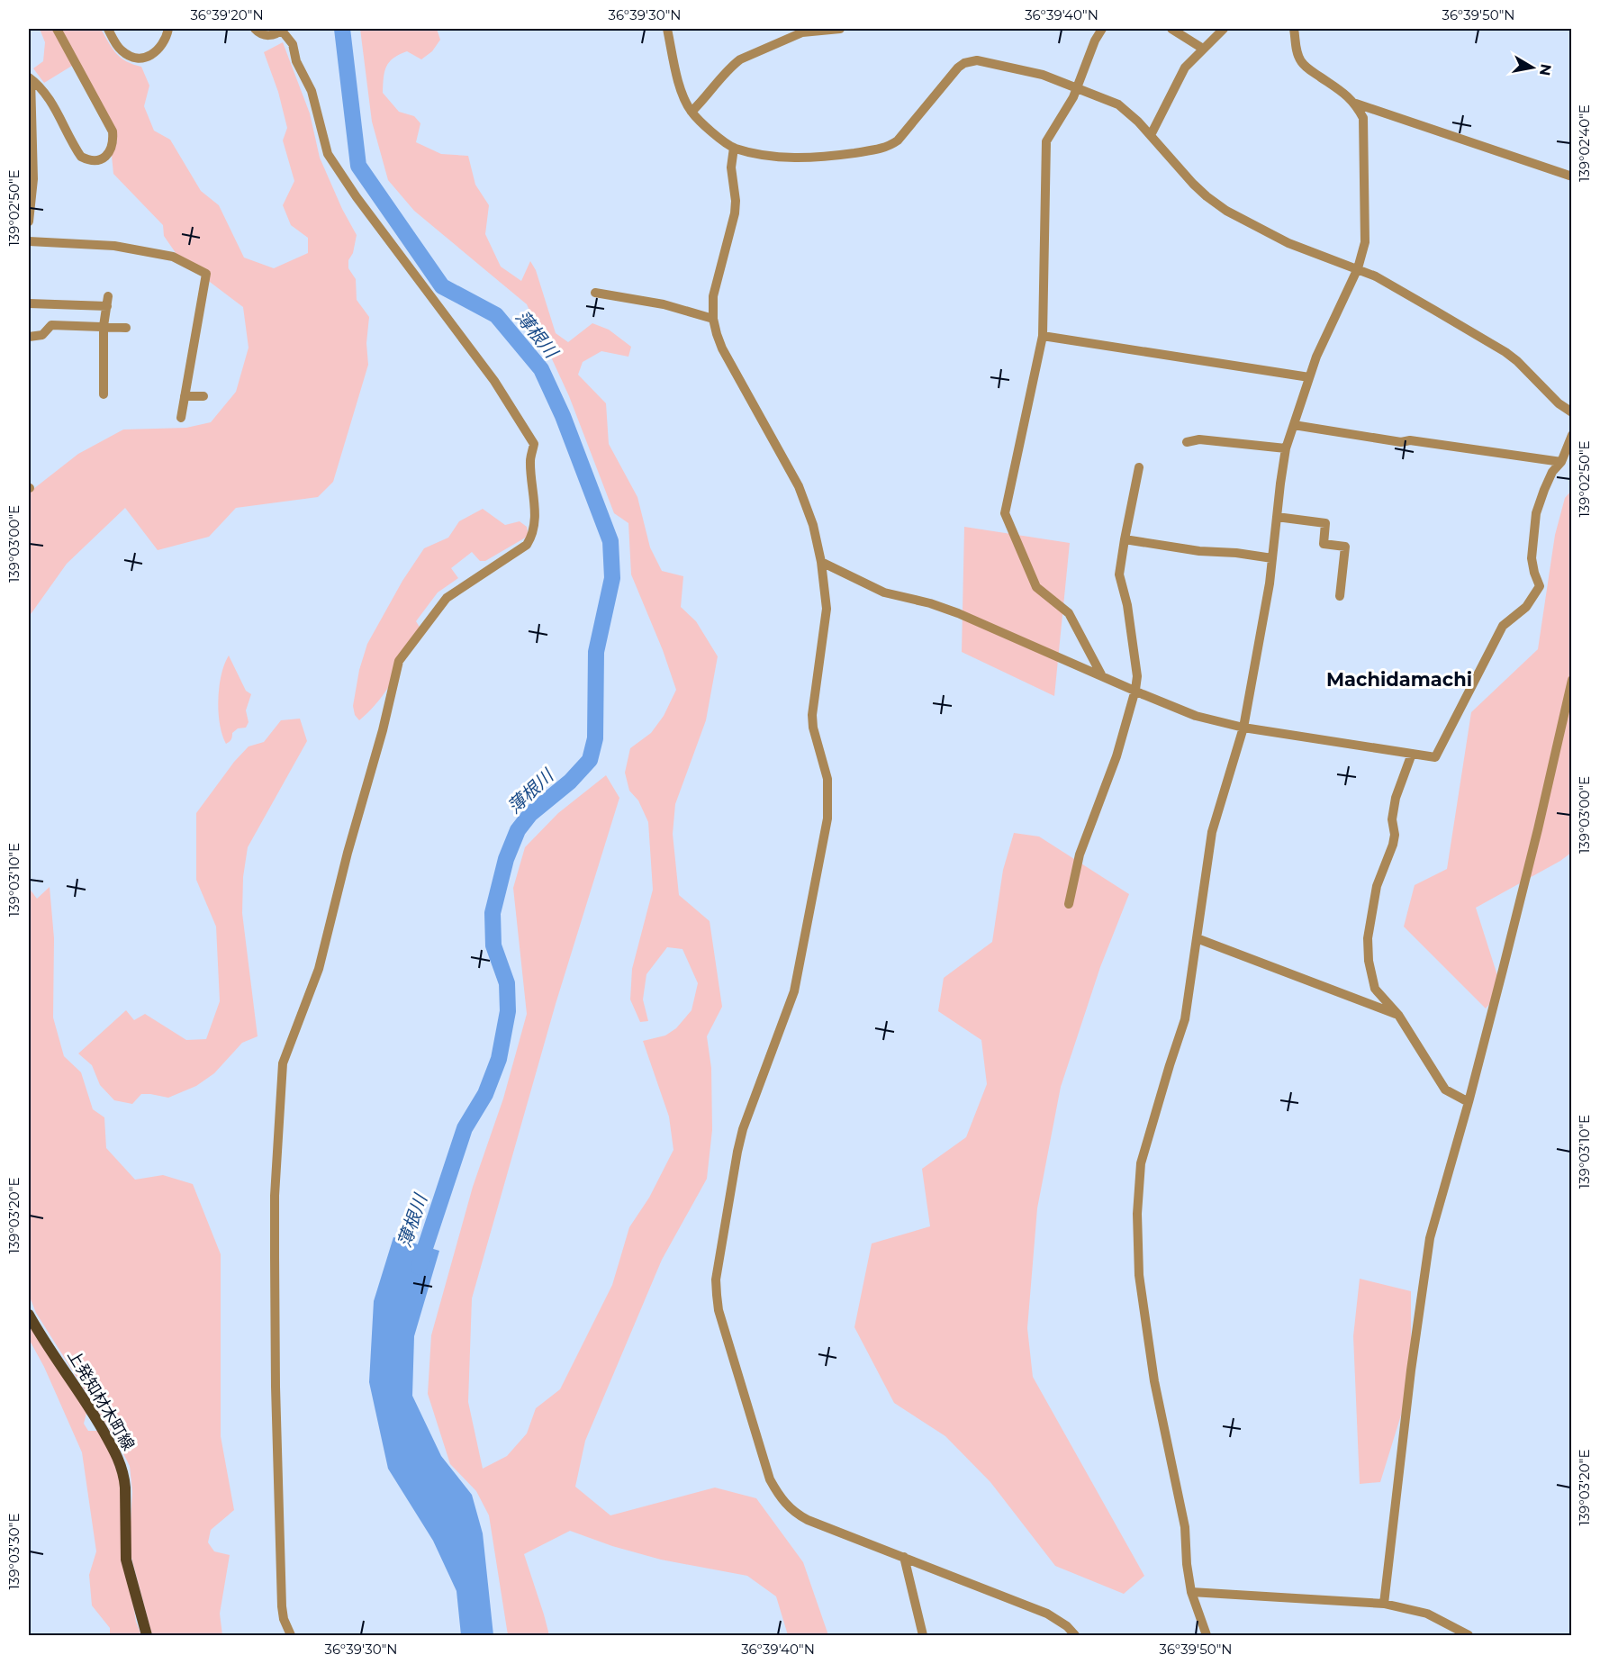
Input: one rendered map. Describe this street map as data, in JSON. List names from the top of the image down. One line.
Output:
{"streets":{"main road":["上発知材木町線"]},"districts":["Machidamachi"],"water":["薄根川"],"north":"right","coordinates":["36°39'20\"N","36°39'30\"N","36°39'40\"N","36°39'50\"N","139°02'40\"E","139°02'50\"E","139°03'00\"E","139°03'10\"E","139°03'20\"E","139°03'30\"E"]}
